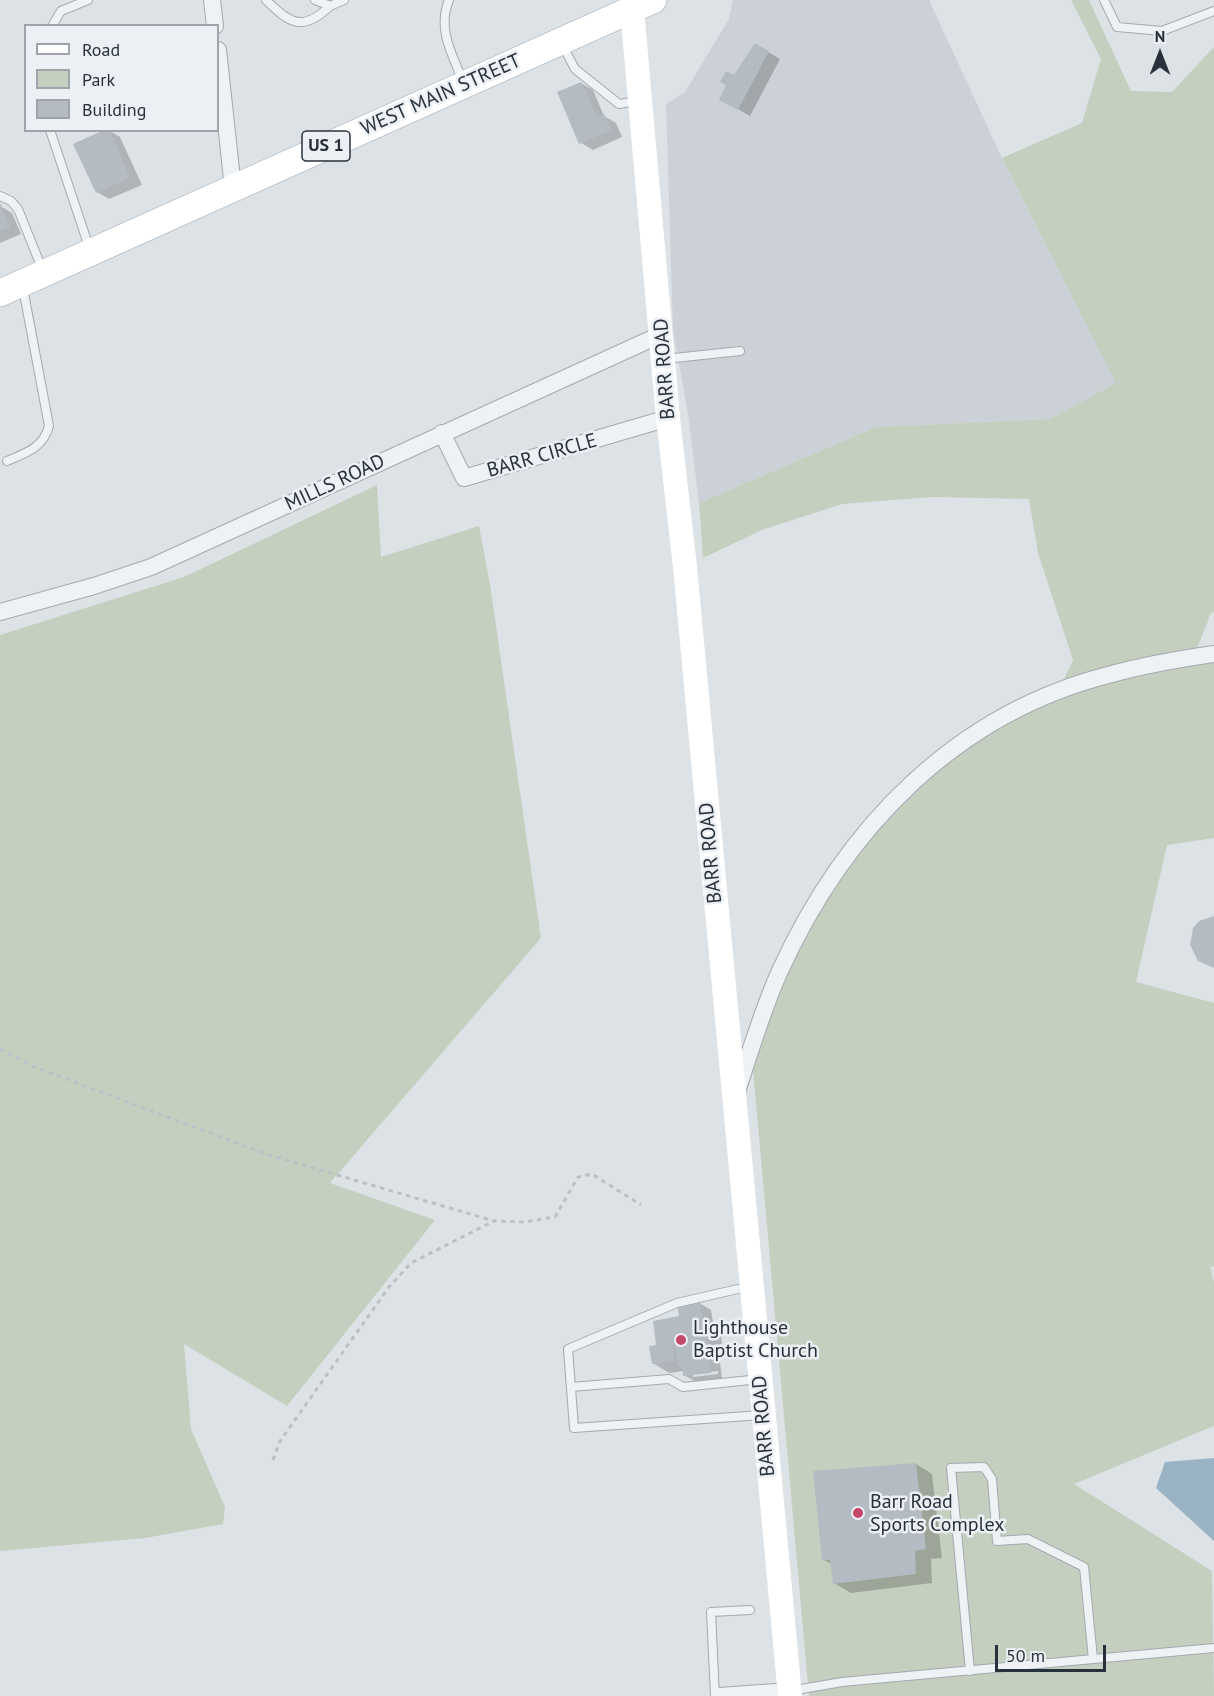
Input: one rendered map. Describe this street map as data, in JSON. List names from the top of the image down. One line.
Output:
{"streets":{"main road":["WEST MAIN STREET","US 1"],"street":["BARR ROAD","BARR CIRCLE","MILLS ROAD"]},"crossings":[["WEST MAIN STREET","BARR ROAD"],["BARR ROAD","BARR CIRCLE"],["BARR ROAD","MILLS ROAD"],["BARR CIRCLE","MILLS ROAD"]],"places":["Lighthouse Baptist Church","Barr Road Sports Complex"],"legend":["Road","Park","Building"],"scale_bar":"50 m","north":"top"}
